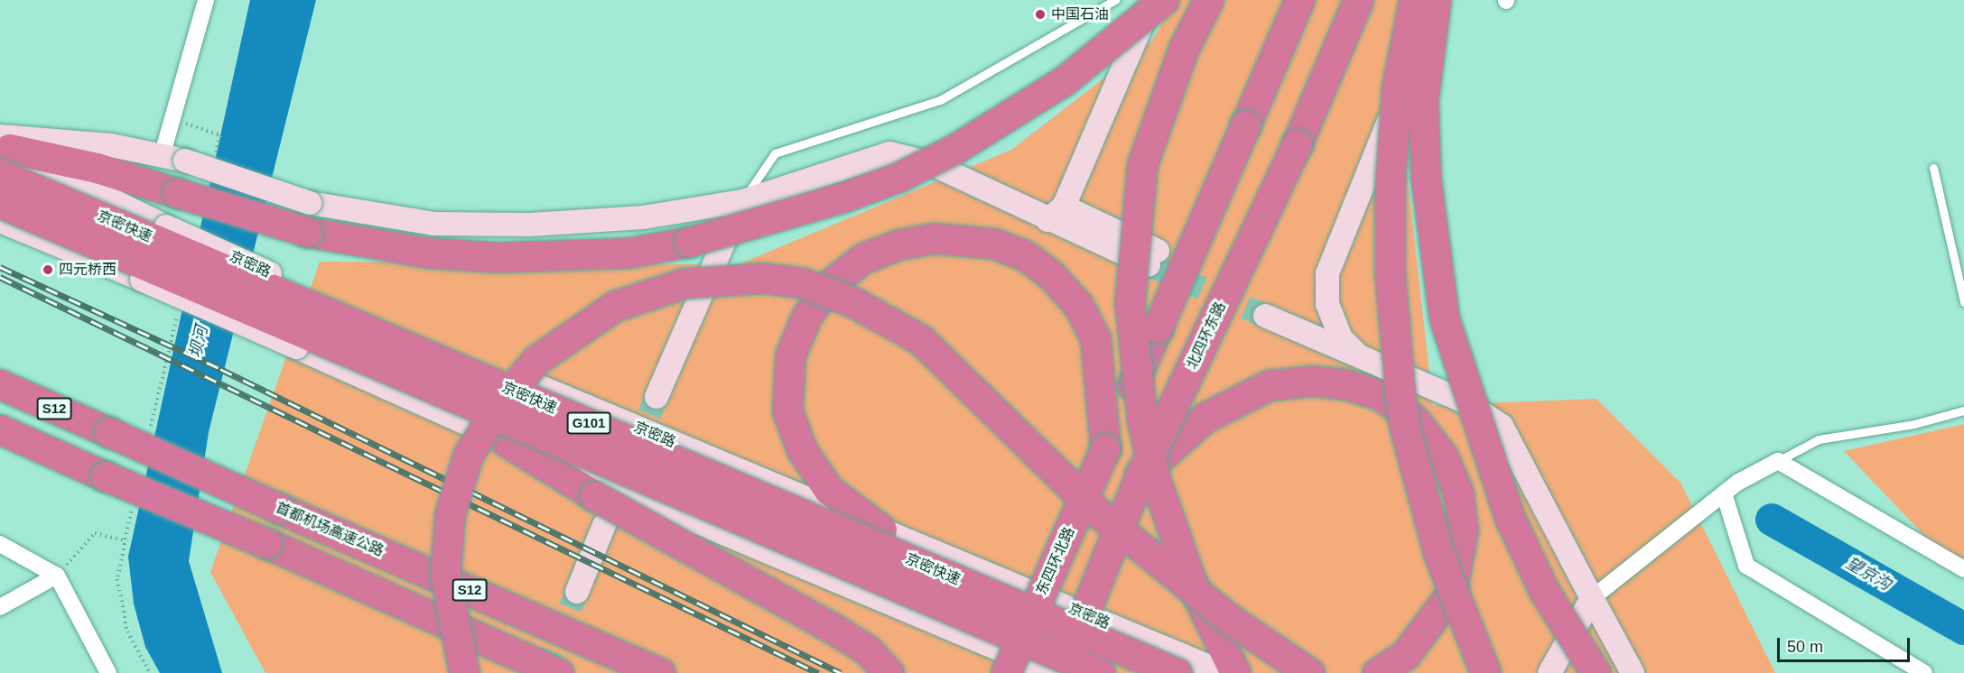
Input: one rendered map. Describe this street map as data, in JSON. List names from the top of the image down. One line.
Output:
{"streets":{"highway":["京密快速","北四环东路","S12","G101","首都机场高速公路","东四环北路"],"street":["京密路"]},"crossings":[["京密快速","京密路"]],"water":["坝河","望京沟"],"places":["中国石油","四元桥西"],"scale_bar":"50 m"}
